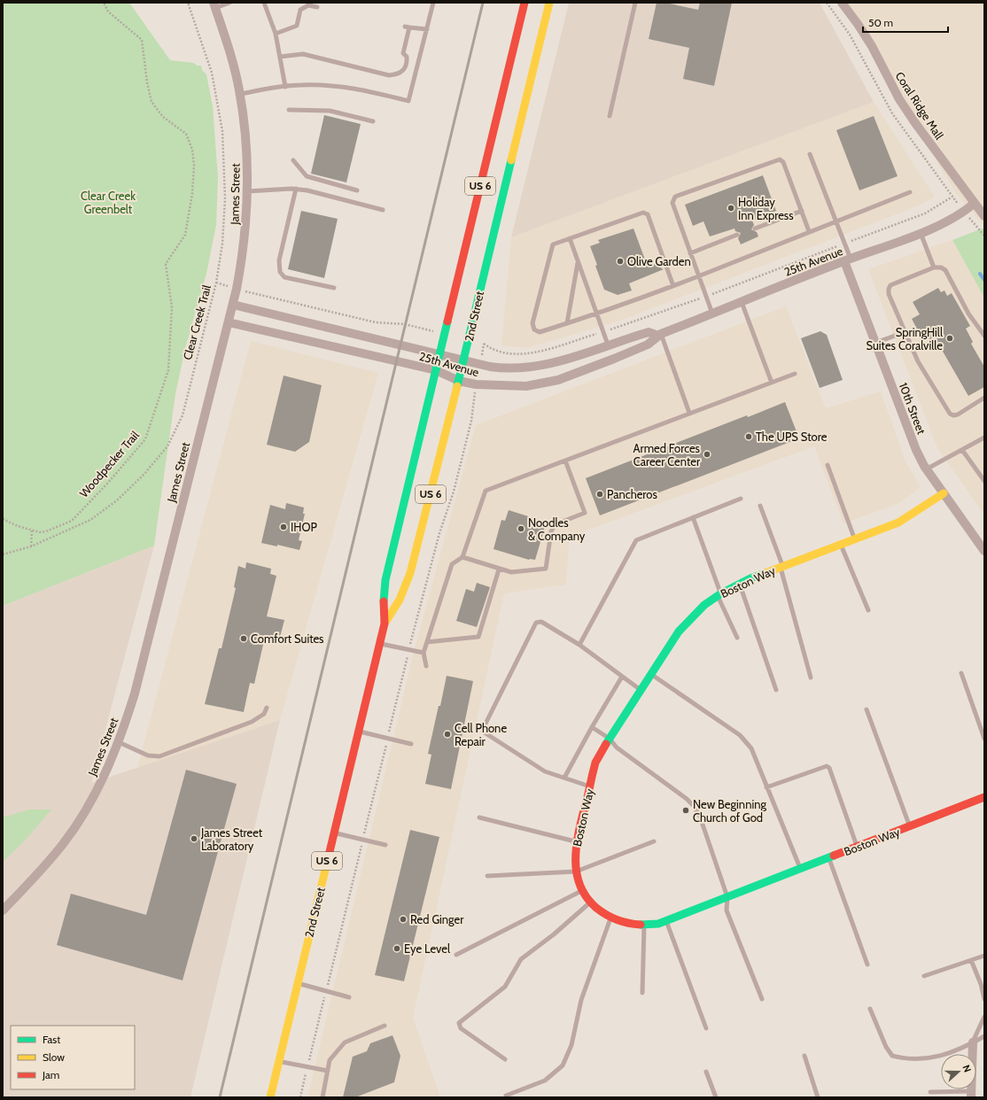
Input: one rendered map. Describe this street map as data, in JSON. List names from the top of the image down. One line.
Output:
{"streets":{"main road":["US 6","2nd Street","Boston Way"],"street":["Coral Ridge Mall","James Street","25th Avenue","10th Street"],"path":["Clear Creek Trail","Woodpecker Trail"]},"crossings":[["Coral Ridge Mall","25th Avenue"],["James Street","25th Avenue"],["25th Avenue","2nd Street"],["25th Avenue","10th Street"],["10th Street","Boston Way"]],"parks":["Clear Creek Greenbelt"],"places":["Holiday Inn Express","Olive Garden","SpringHill Suites Coralville","The UPS Store","Armed Forces Career Center","Pancheros","IHOP","Noodles & Company","Comfort Suites","Cell Phone Repair","New Beginning Church of God","James Street Laboratory","Red Ginger","Eye Level"],"legend":["Fast","Slow","Jam"],"scale_bar":"50 m","north":"right"}
